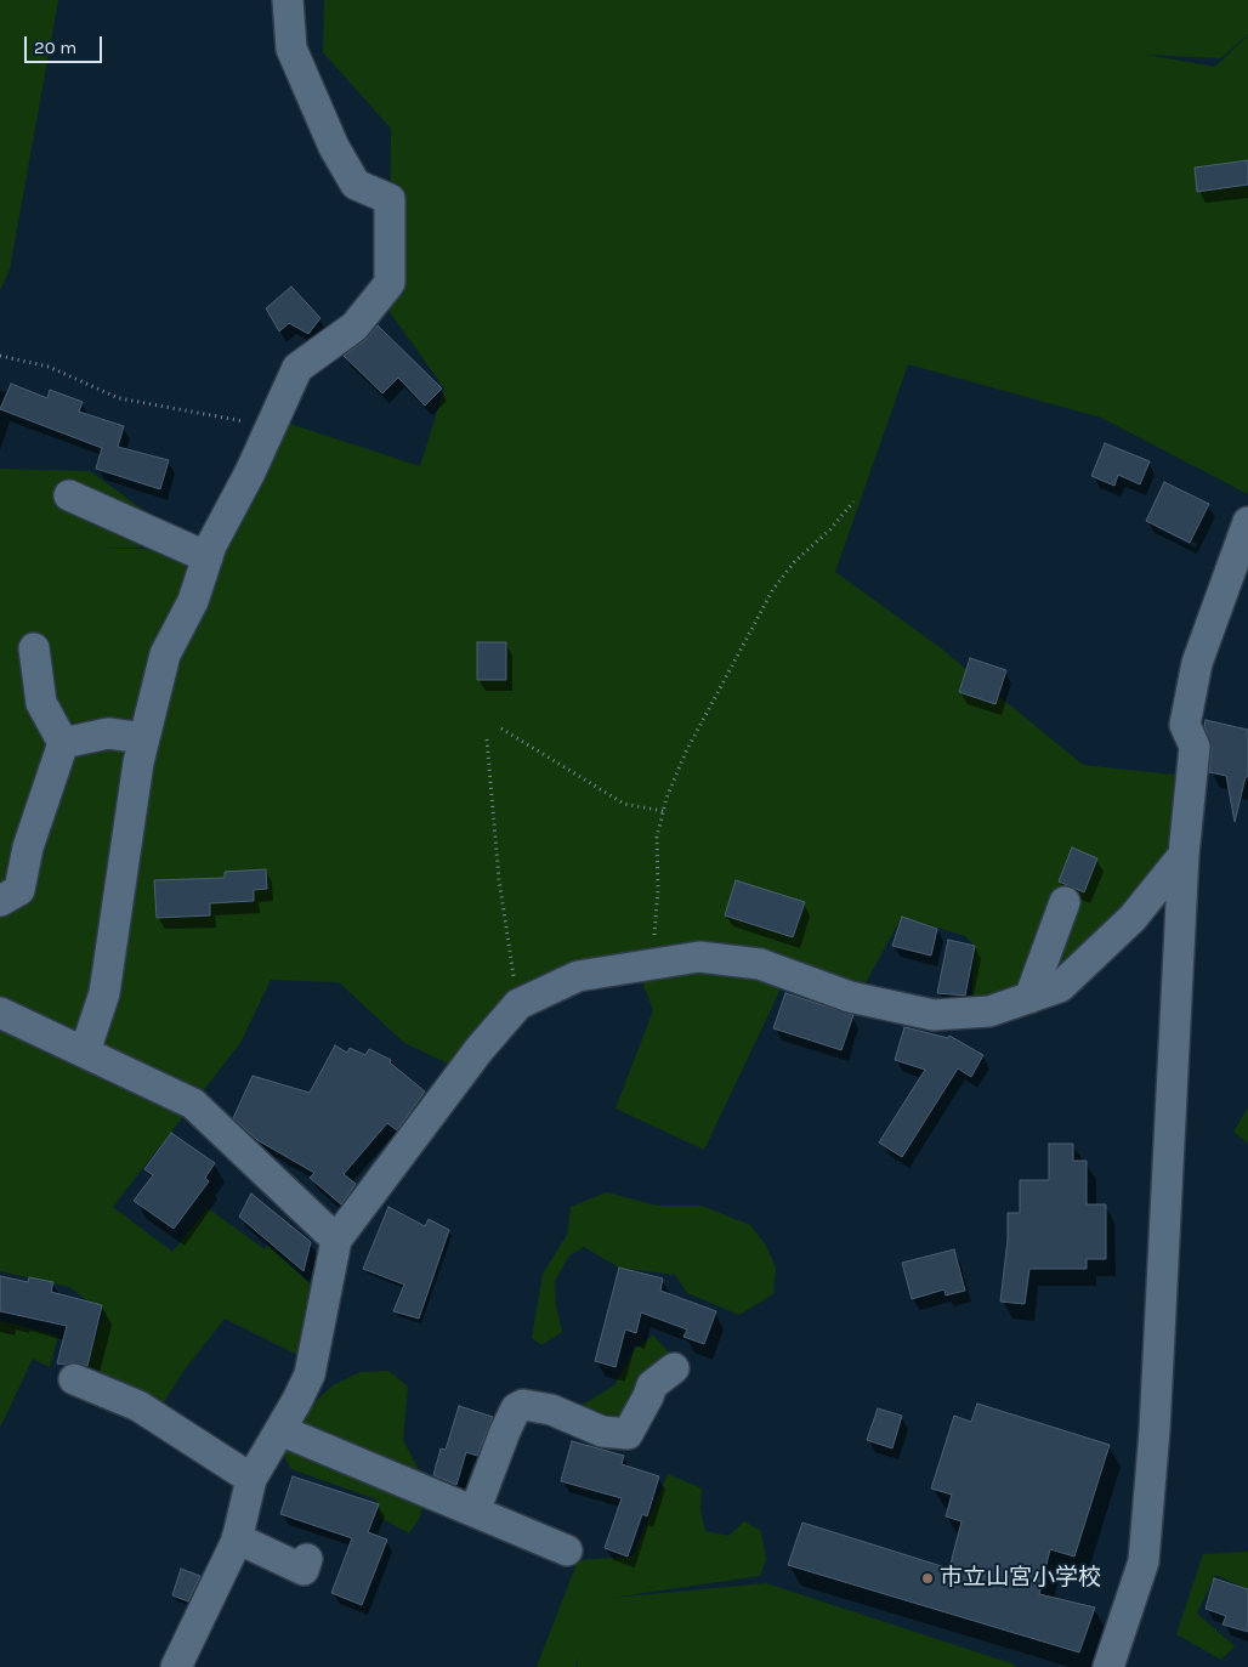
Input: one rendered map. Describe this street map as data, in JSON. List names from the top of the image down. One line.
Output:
{"places":["市立山宮小学校"],"scale_bar":"20 m"}
